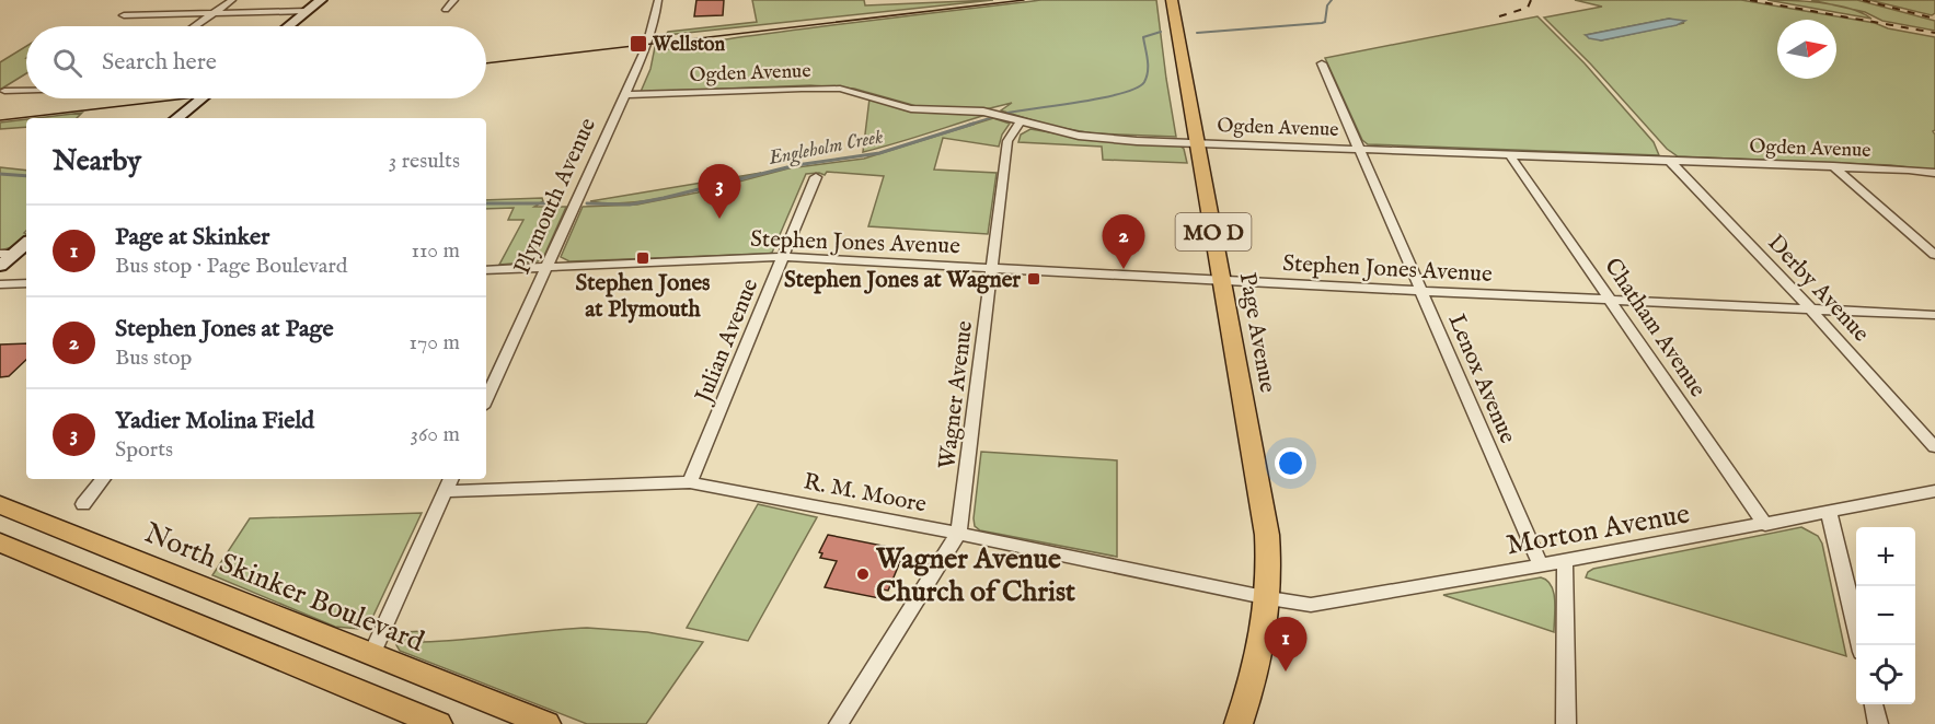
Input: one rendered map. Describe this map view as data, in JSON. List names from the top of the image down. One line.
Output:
{"streets":{"main road":["MO D","Page Avenue","North Skinker Boulevard"],"street":["Ogden Avenue","Plymouth Avenue","Stephen Jones Avenue","Derby Avenue","Chatham Avenue","Julian Avenue","Lenox Avenue","Wagner Avenue","R. M. Moore","Morton Avenue"]},"crossings":[["Ogden Avenue","Plymouth Avenue"],["Ogden Avenue","Derby Avenue"],["Ogden Avenue","Chatham Avenue"],["Ogden Avenue","Page Avenue"],["Ogden Avenue","Lenox Avenue"],["Ogden Avenue","Wagner Avenue"],["Plymouth Avenue","Stephen Jones Avenue"],["MO D","Page Avenue"],["MO D","R. M. Moore"],["MO D","Morton Avenue"],["Stephen Jones Avenue","Derby Avenue"],["Stephen Jones Avenue","Chatham Avenue"],["Stephen Jones Avenue","Page Avenue"],["Stephen Jones Avenue","Julian Avenue"],["Stephen Jones Avenue","Lenox Avenue"],["Stephen Jones Avenue","Wagner Avenue"],["Chatham Avenue","Morton Avenue"],["Page Avenue","R. M. Moore"],["Page Avenue","Morton Avenue"],["Julian Avenue","R. M. Moore"],["Lenox Avenue","Morton Avenue"],["Wagner Avenue","R. M. Moore"],["R. M. Moore","Morton Avenue"]],"water":["Engleholm Creek"],"places":{"transit":["Wellston","Stephen Jones at Plymouth","Stephen Jones at Wagner"],"other":["Wagner Avenue Church of Christ"]},"north":"right","page":{"search":"Search here","heading":["Nearby","3 results"],"pins":["3","2","1"],"list":[{"mark":"1","name":"Page at Skinker","note":"Bus stop · Page Boulevard","value":"110 m"},{"mark":"2","name":"Stephen Jones at Page","note":"Bus stop","value":"170 m"},{"mark":"3","name":"Yadier Molina Field","note":"Sports","value":"360 m"}],"map_buttons":["+","−"]}}
